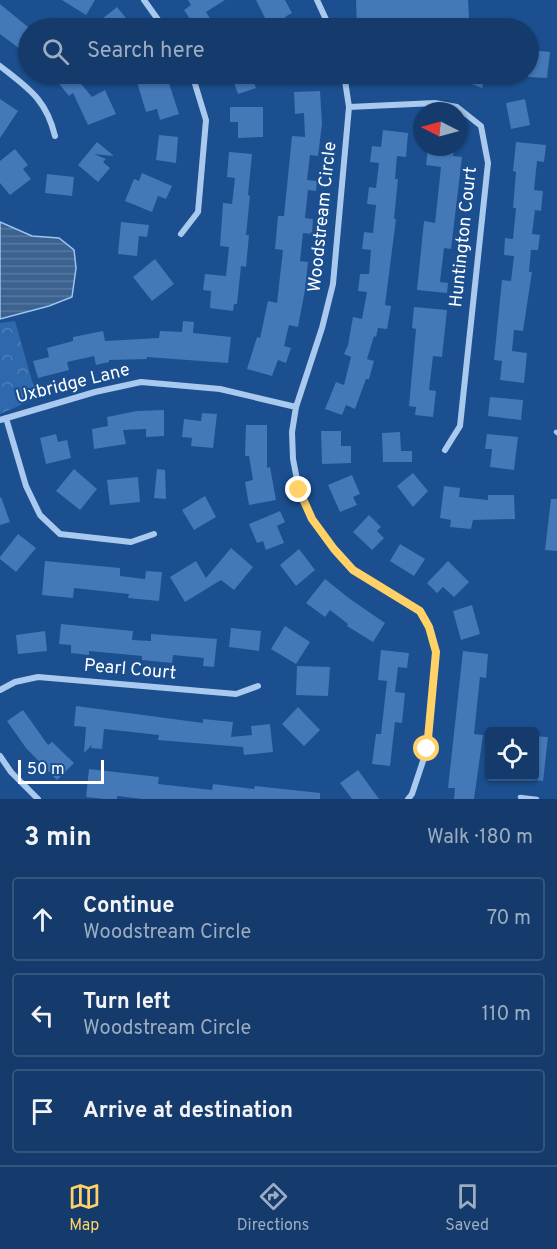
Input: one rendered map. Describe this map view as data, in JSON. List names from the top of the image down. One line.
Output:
{"streets":{"street":["Woodstream Circle","Huntington Court","Uxbridge Lane","Pearl Court"]},"crossings":[["Woodstream Circle","Huntington Court"],["Woodstream Circle","Uxbridge Lane"]],"scale_bar":"50 m","north":"left","page":{"search":"Search here","scale":"50 m","heading":["3 min","Walk · 180 m"],"list":[["Continue","Woodstream Circle","70 m"],["Turn left","Woodstream Circle","110 m"],"Arrive at destination"],"nav":["Map","Directions","Saved"]}}
